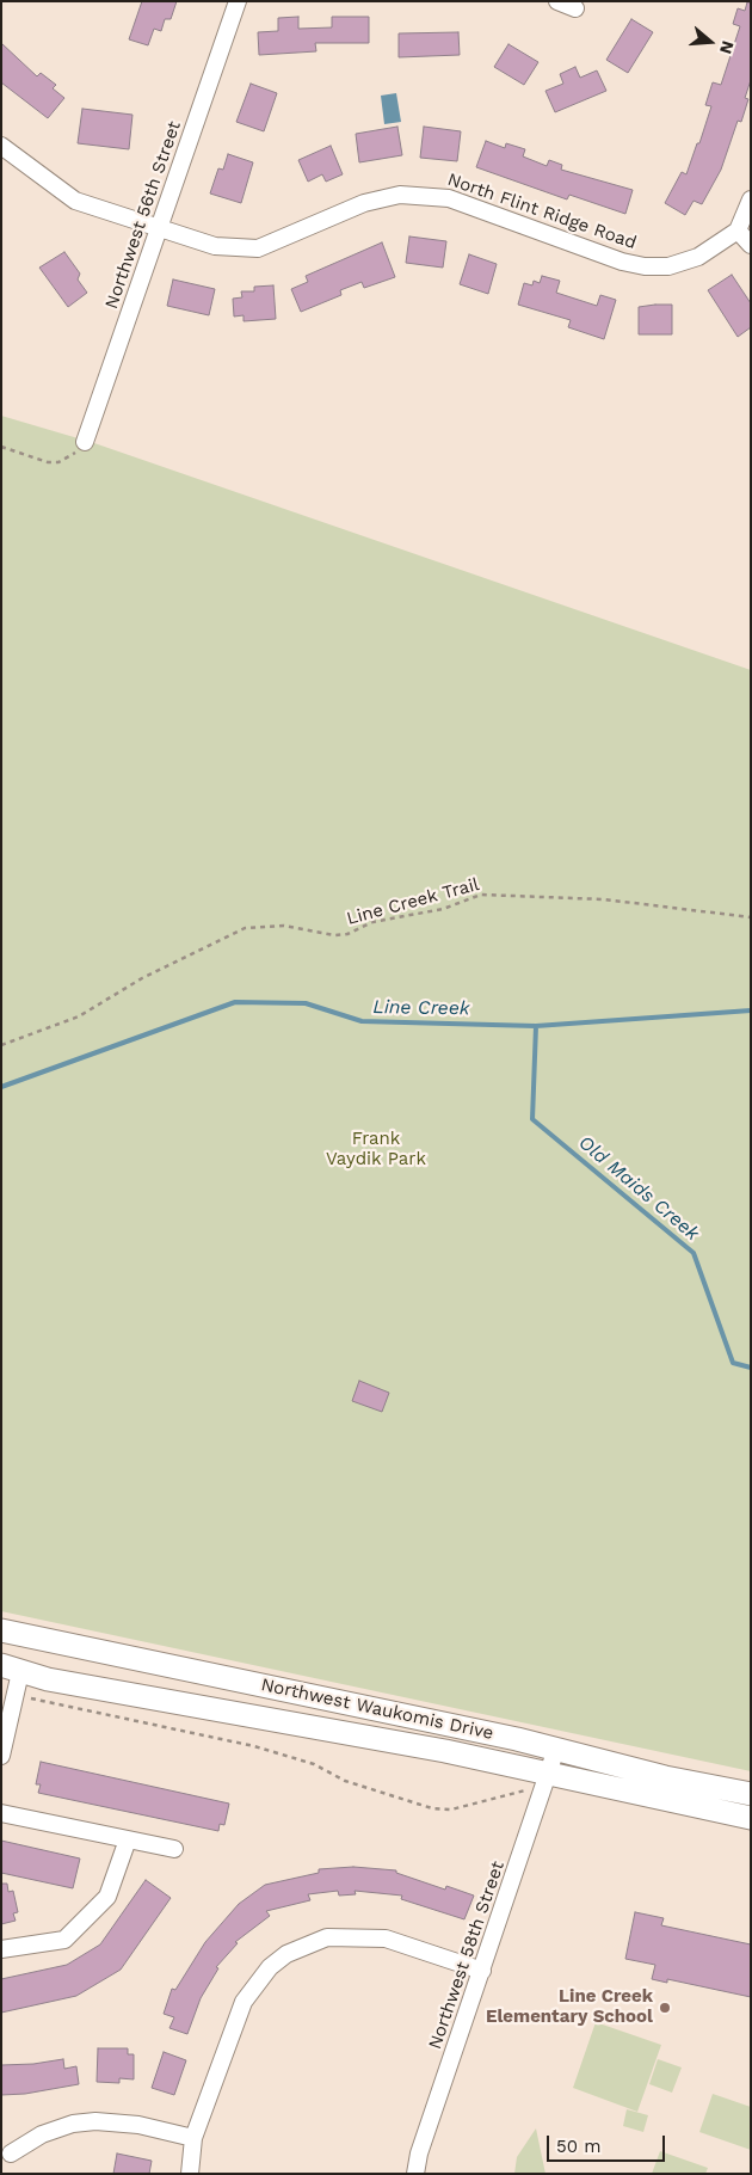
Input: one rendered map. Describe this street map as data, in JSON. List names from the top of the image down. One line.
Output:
{"streets":{"main road":["Northwest Waukomis Drive"],"street":["North Flint Ridge Road","Northwest 56th Street","Northwest 58th Street"],"path":["Line Creek Trail"]},"crossings":[["North Flint Ridge Road","Northwest 56th Street"],["Northwest Waukomis Drive","Northwest 58th Street"]],"water":["Line Creek","Old Maids Creek"],"parks":["Frank Vaydik Park"],"places":["Line Creek Elementary School"],"scale_bar":"50 m","north":"right"}
